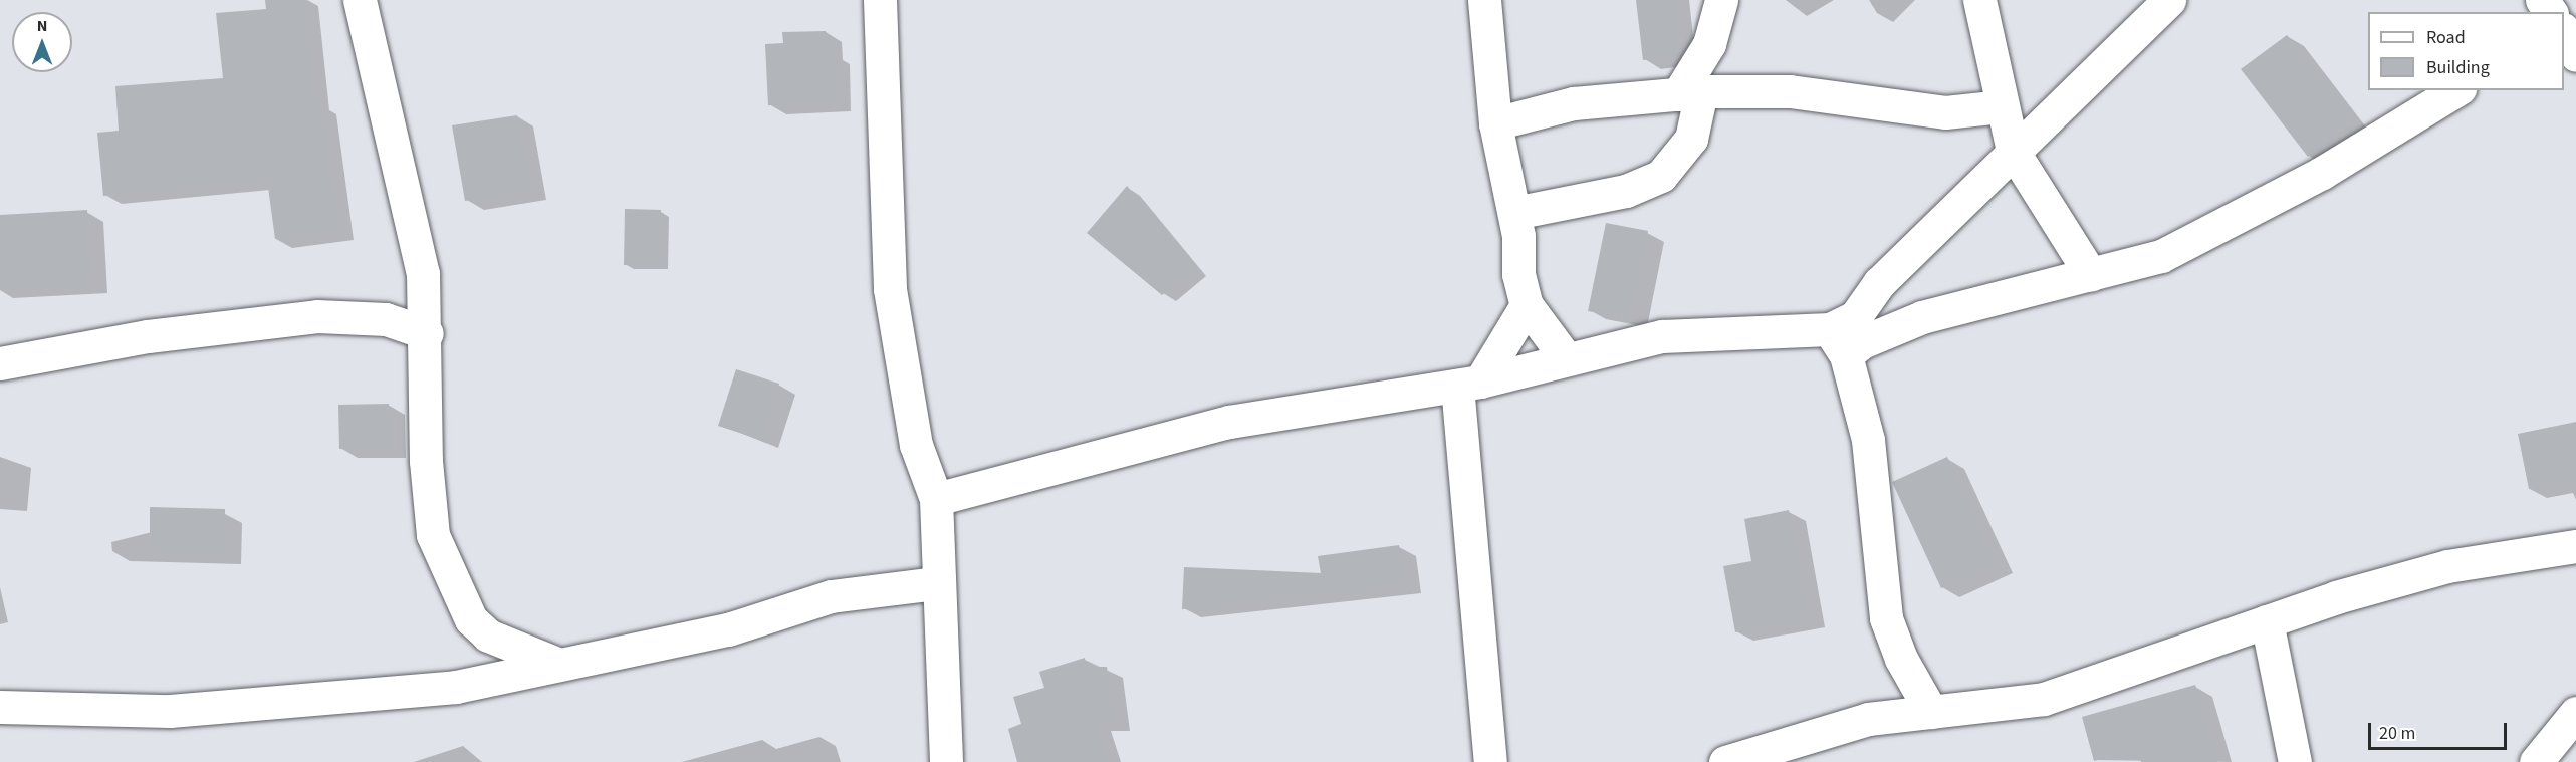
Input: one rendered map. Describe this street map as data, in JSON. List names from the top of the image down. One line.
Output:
{"legend":["Road","Building"],"scale_bar":"20 m","north":"top"}
